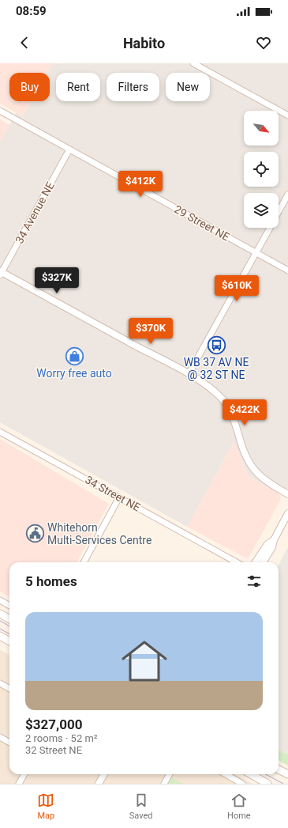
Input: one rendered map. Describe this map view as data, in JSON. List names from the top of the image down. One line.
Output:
{"streets":{"street":["34 Avenue NE","29 Street NE","34 Street NE"]},"crossings":[["34 Avenue NE","29 Street NE"]],"places":{"bus stop":["WB 37 AV NE @ 32 ST NE"],"shop":["Worry free auto"],"public building":["Whitehorn Multi-Services Centre"]},"north":"bottom right","page":{"status":"08:59","header":"Habito","chip":["Buy","Rent","Filters","New"],"price":["$412K","$327K","$610K","$370K","$422K"],"heading":"5 homes","list":[{"name":"$327,000","note":"2 rooms · 52 m² · 32 Street NE"}],"tabs":["Map","Saved","Home"]}}
